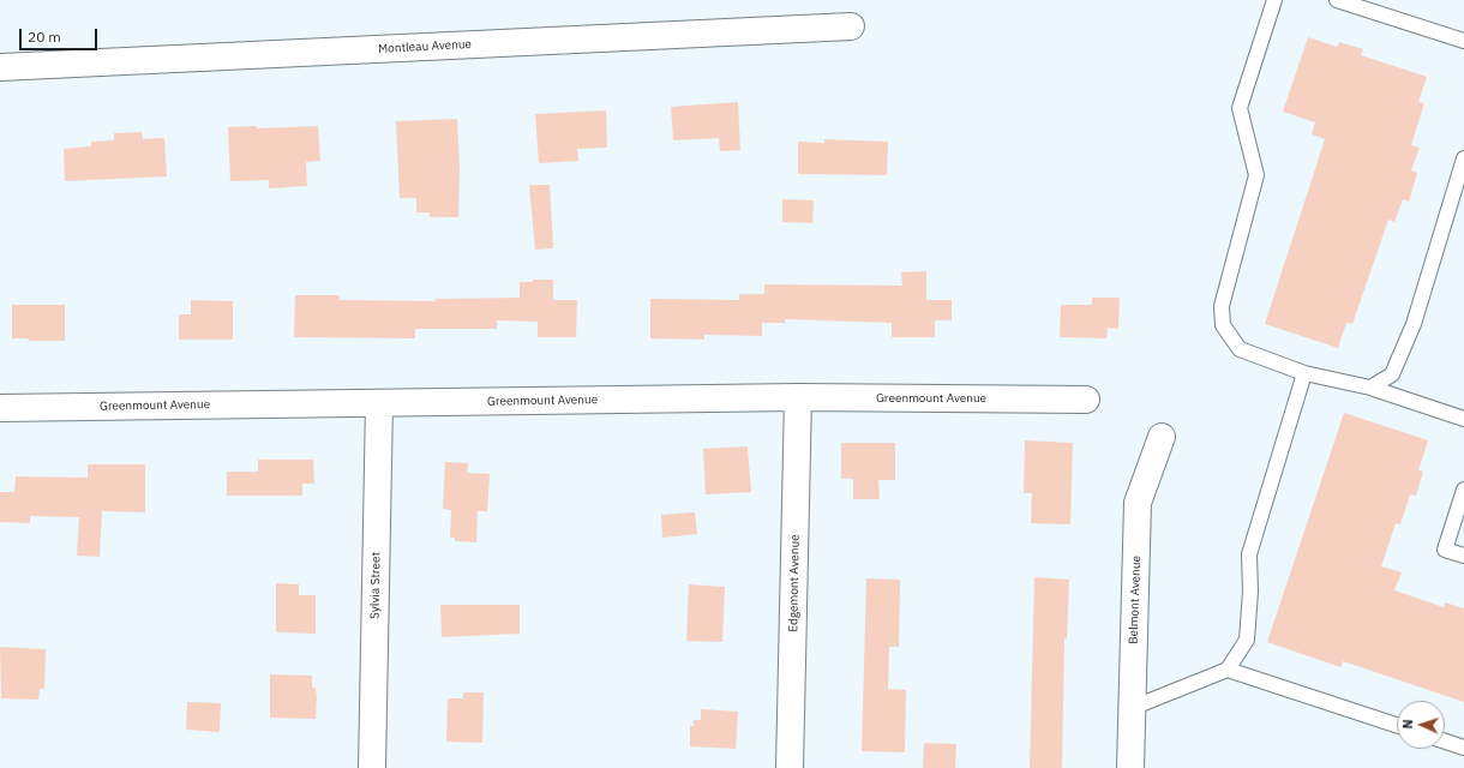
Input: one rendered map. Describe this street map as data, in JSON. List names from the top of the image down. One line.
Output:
{"streets":{"street":["Montleau Avenue","Greenmount Avenue","Edgemont Avenue","Sylvia Street","Belmont Avenue"]},"crossings":[["Greenmount Avenue","Edgemont Avenue"],["Greenmount Avenue","Sylvia Street"]],"scale_bar":"20 m","north":"left"}
